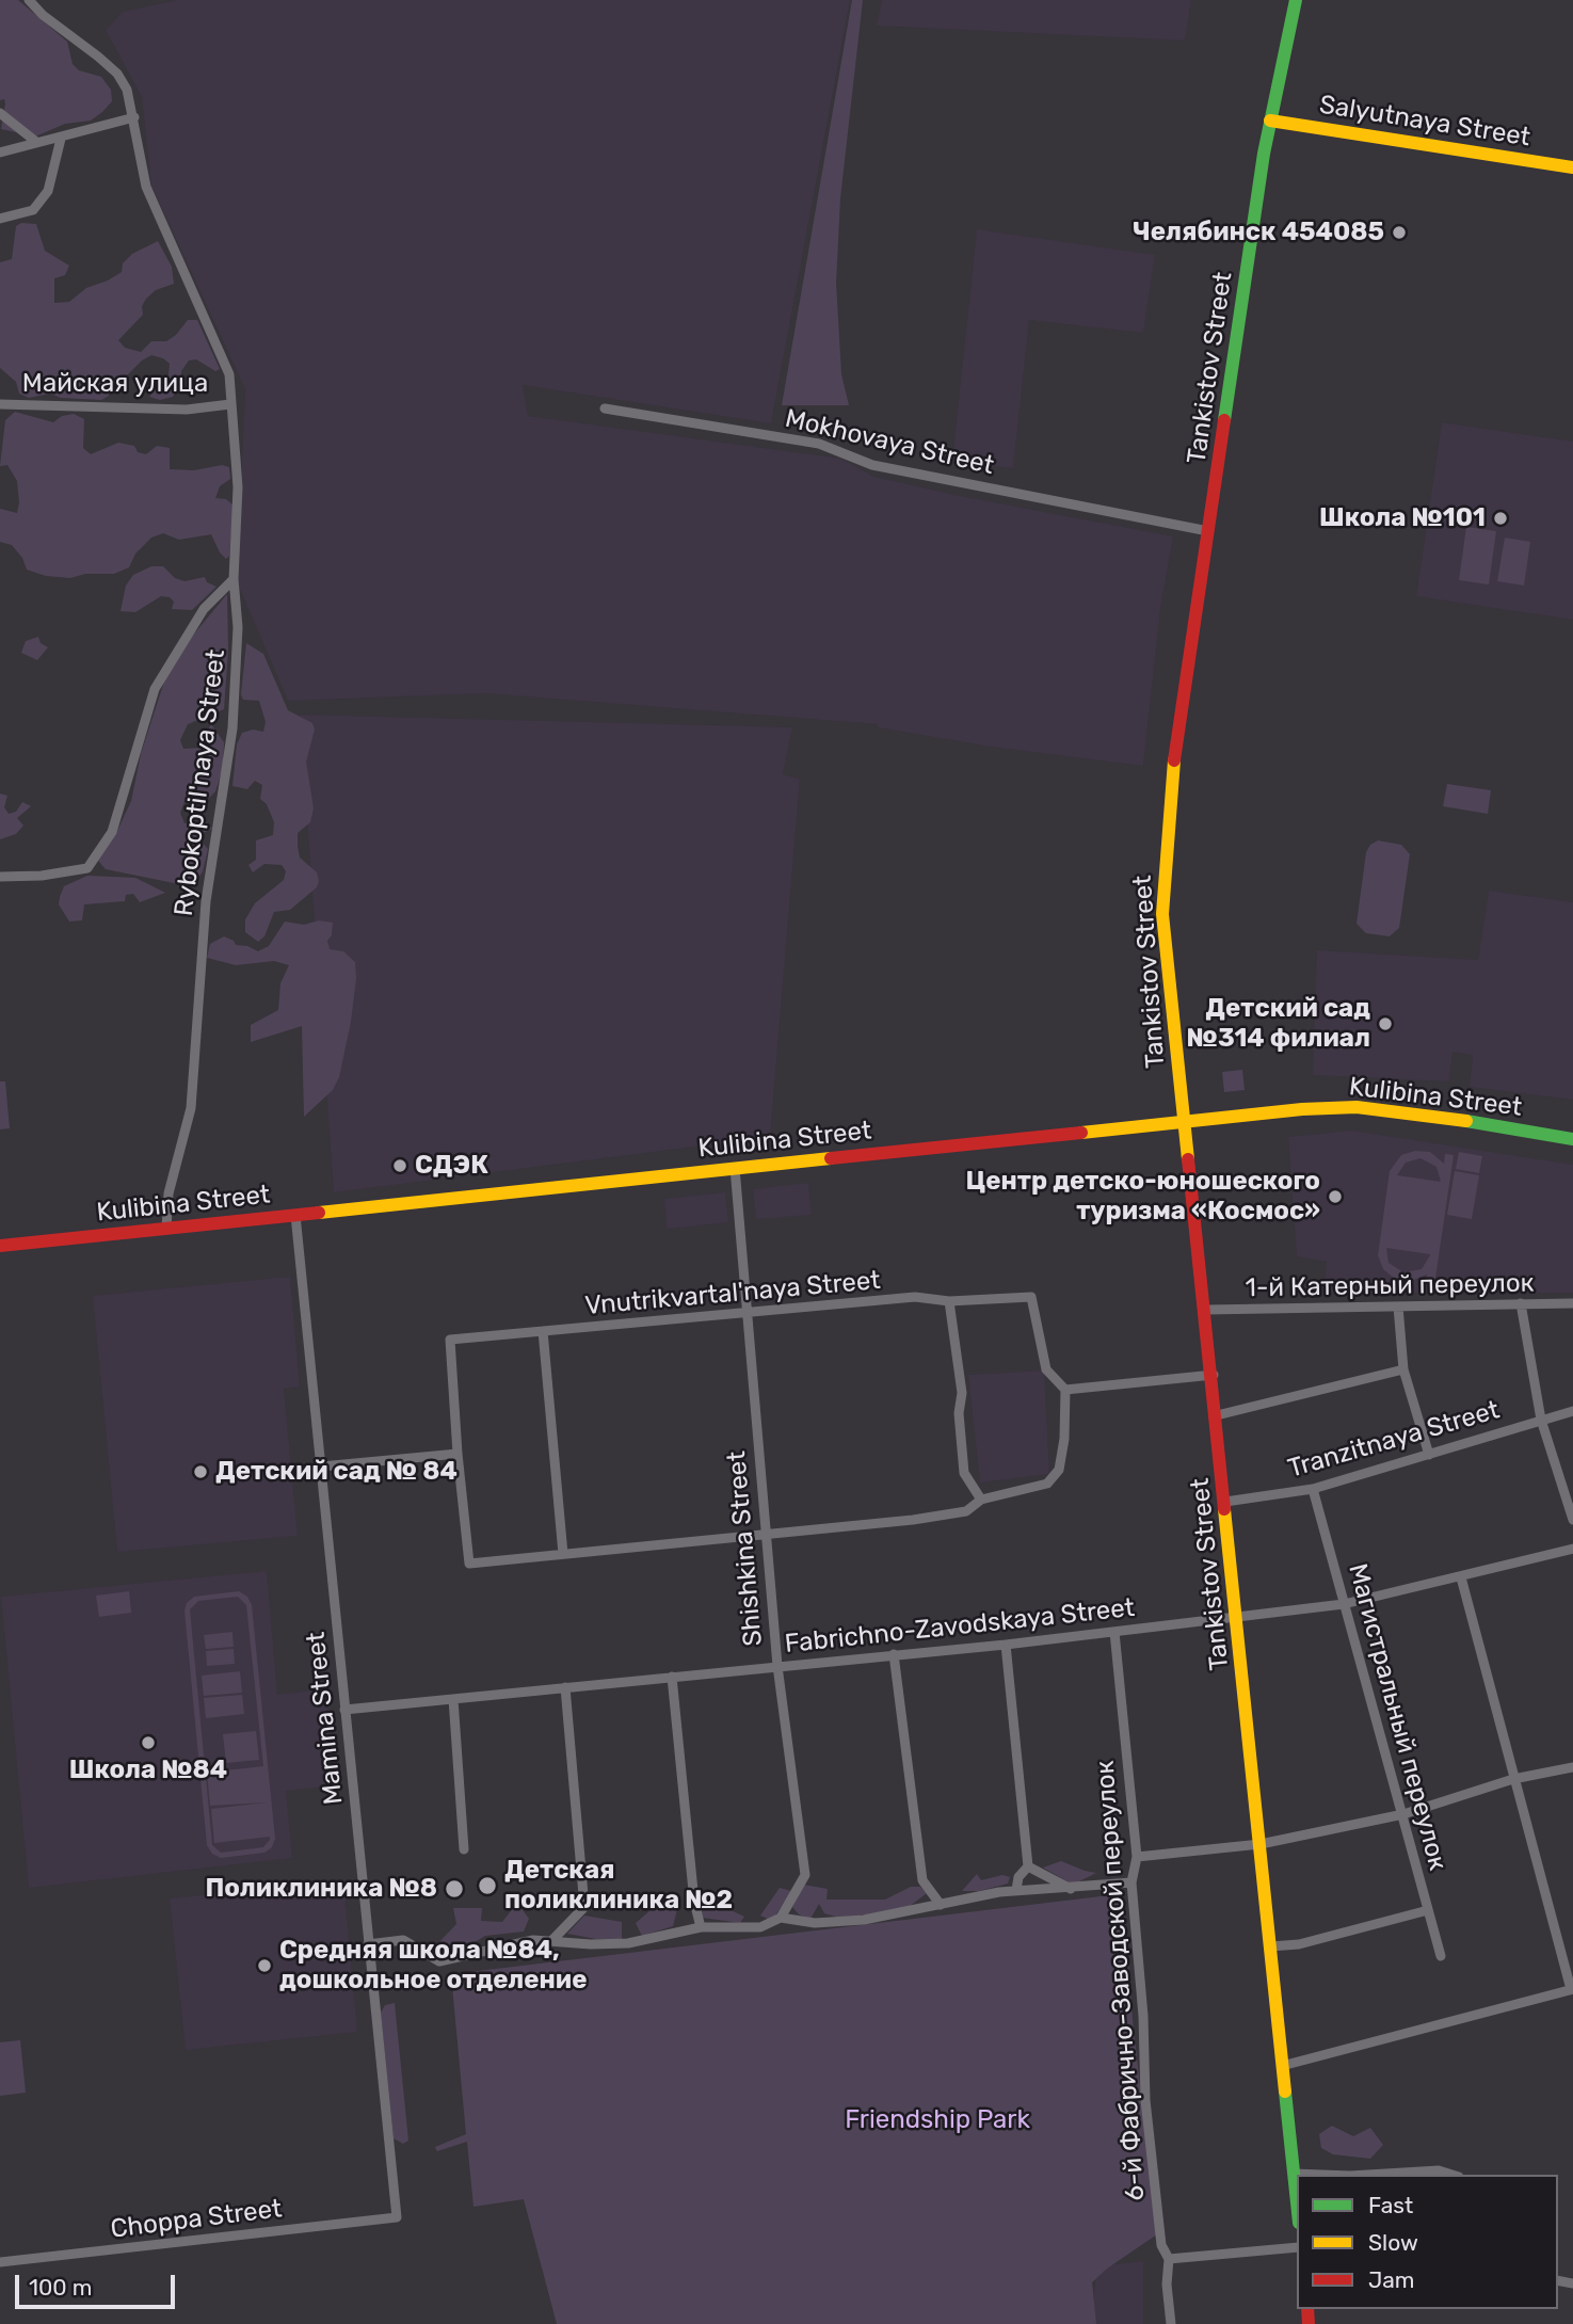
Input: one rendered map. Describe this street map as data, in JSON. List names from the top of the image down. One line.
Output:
{"streets":{"main road":["Salyutnaya Street","Tankistov Street","Kulibina Street"],"street":["Майская улица","Mokhovaya Street","Rybokoptil'naya Street","1-й Катерный переулок","Vnutrikvartal'naya Street","Tranzitnaya Street","Shishkina Street","Fabrichno-Zavodskaya Street","Магистральный переулок","Mamina Street","6-й Фабрично-Заводской переулок","Choppa Street"]},"crossings":[["Salyutnaya Street","Tankistov Street"],["Tankistov Street","Mokhovaya Street"],["Tankistov Street","Kulibina Street"],["Tankistov Street","1-й Катерный переулок"],["Tankistov Street","Tranzitnaya Street"],["Tankistov Street","Fabrichno-Zavodskaya Street"],["Майская улица","Rybokoptil'naya Street"],["Rybokoptil'naya Street","Kulibina Street"],["Kulibina Street","Shishkina Street"],["Kulibina Street","Mamina Street"],["Vnutrikvartal'naya Street","Shishkina Street"],["Tranzitnaya Street","Магистральный переулок"],["Shishkina Street","Fabrichno-Zavodskaya Street"],["Fabrichno-Zavodskaya Street","Магистральный переулок"],["Fabrichno-Zavodskaya Street","Mamina Street"],["Fabrichno-Zavodskaya Street","6-й Фабрично-Заводской переулок"],["Mamina Street","Choppa Street"]],"parks":["Friendship Park"],"places":["Челябинск 454085","Школа №101","Детский сад №314 филиал","СДЭК","Центр детско-юношеского туризма «Космос»","Детский сад № 84","Школа №84","Детская поликлиника №2","Поликлиника №8","Средняя школа №84, дошкольное отделение"],"legend":["Fast","Slow","Jam"],"scale_bar":"100 m"}
